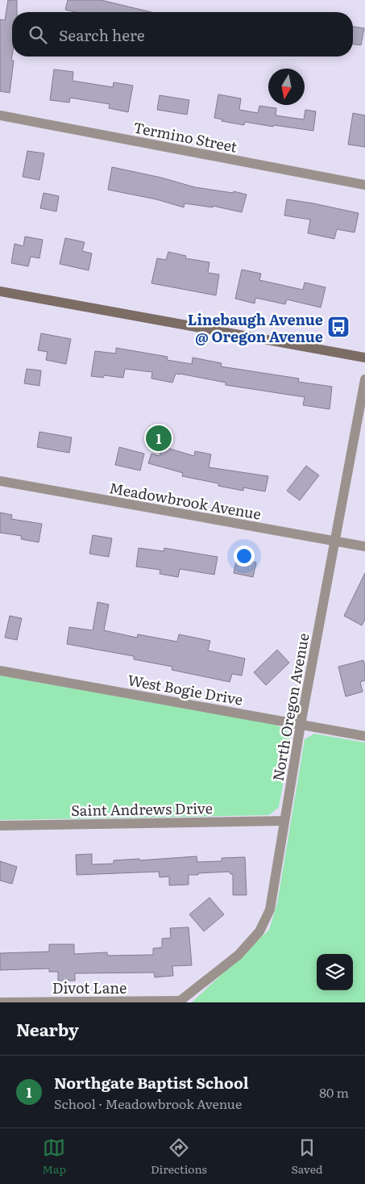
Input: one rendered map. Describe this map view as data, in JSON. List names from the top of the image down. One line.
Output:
{"streets":{"street":["Termino Street","Meadowbrook Avenue","West Bogie Drive","North Oregon Avenue","Saint Andrews Drive","Divot Lane"]},"crossings":[["Meadowbrook Avenue","North Oregon Avenue"],["West Bogie Drive","North Oregon Avenue"],["North Oregon Avenue","Saint Andrews Drive"],["North Oregon Avenue","Divot Lane"]],"places":{"bus stop":["Linebaugh Avenue @ Oregon Avenue"]},"north":"bottom","page":{"search":"Search here","pins":"1","heading":"Nearby","list":[{"mark":"1","name":"Northgate Baptist School","note":"School · Meadowbrook Avenue","value":"80 m"}],"nav":["Map","Directions","Saved"]}}
